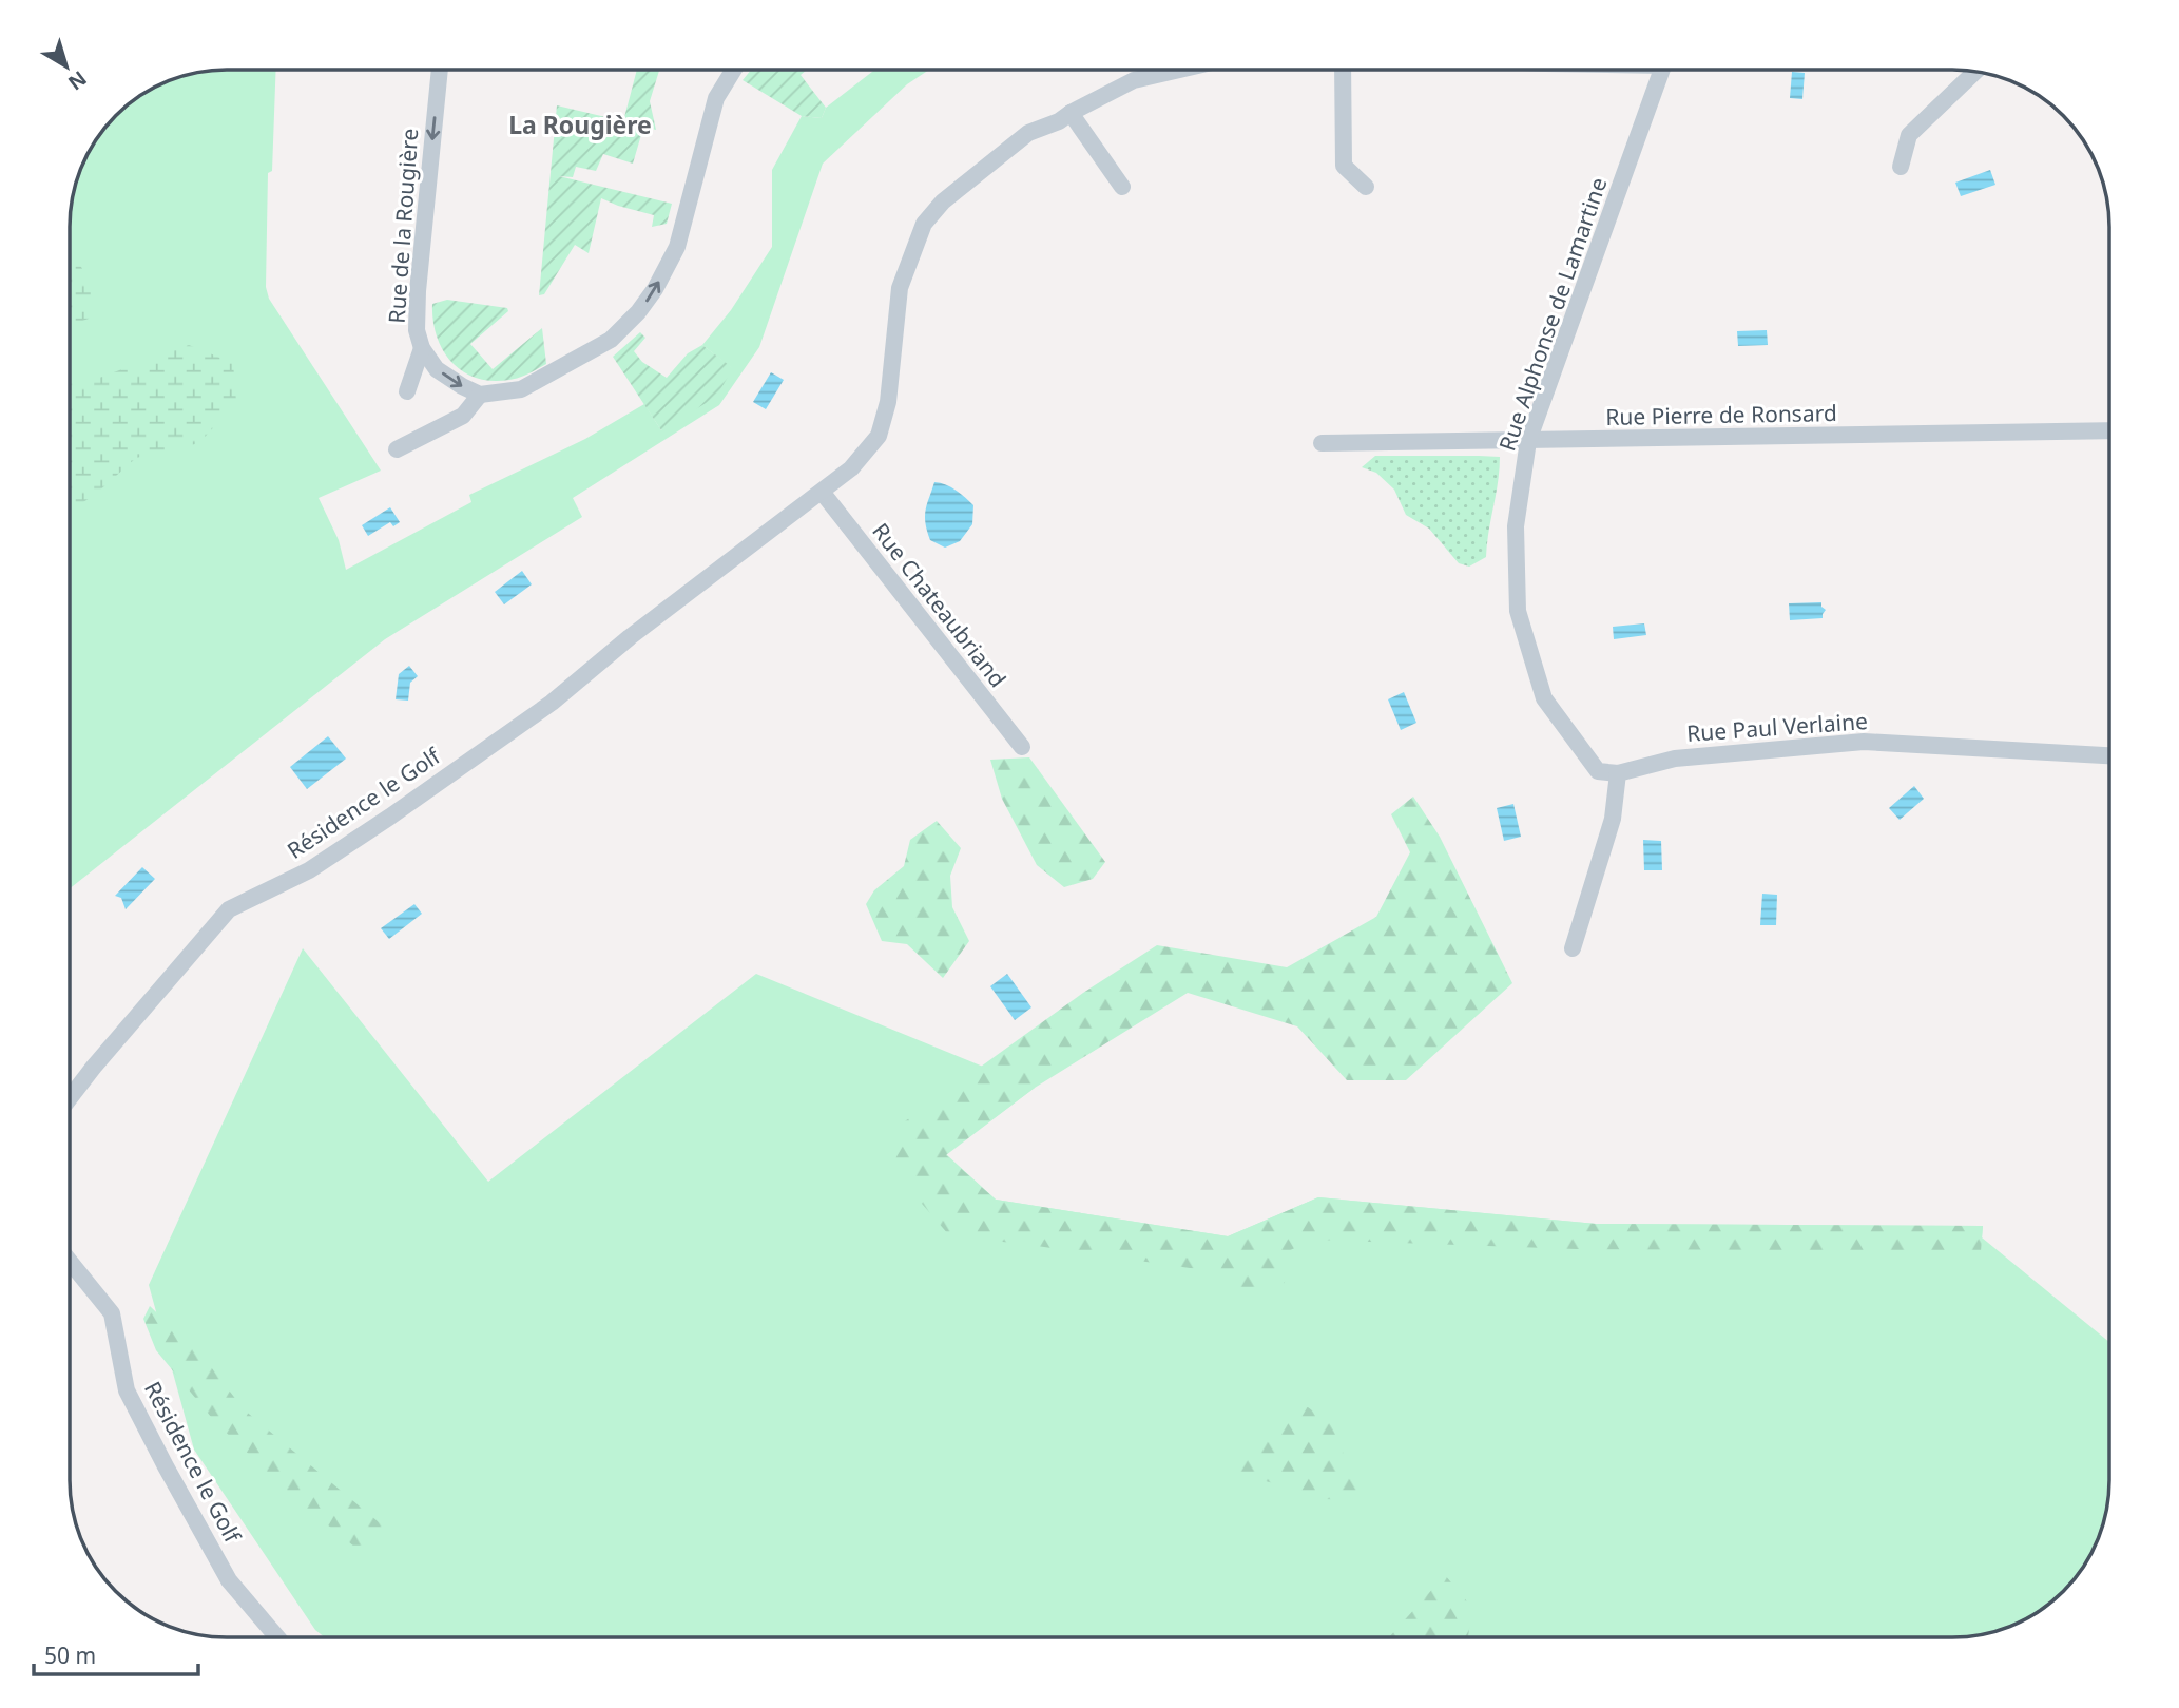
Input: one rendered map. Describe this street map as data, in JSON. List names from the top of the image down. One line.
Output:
{"streets":{"street":["Rue de la Rougière","Rue Alphonse de Lamartine","Rue Pierre de Ronsard","Rue Chateaubriand","Rue Paul Verlaine","Résidence le Golf"]},"crossings":[["Rue Alphonse de Lamartine","Rue Pierre de Ronsard"],["Rue Alphonse de Lamartine","Rue Paul Verlaine"],["Rue Chateaubriand","Résidence le Golf"]],"one_way":["Rue de la Rougière"],"districts":["La Rougière"],"scale_bar":"50 m","north":"bottom right"}
